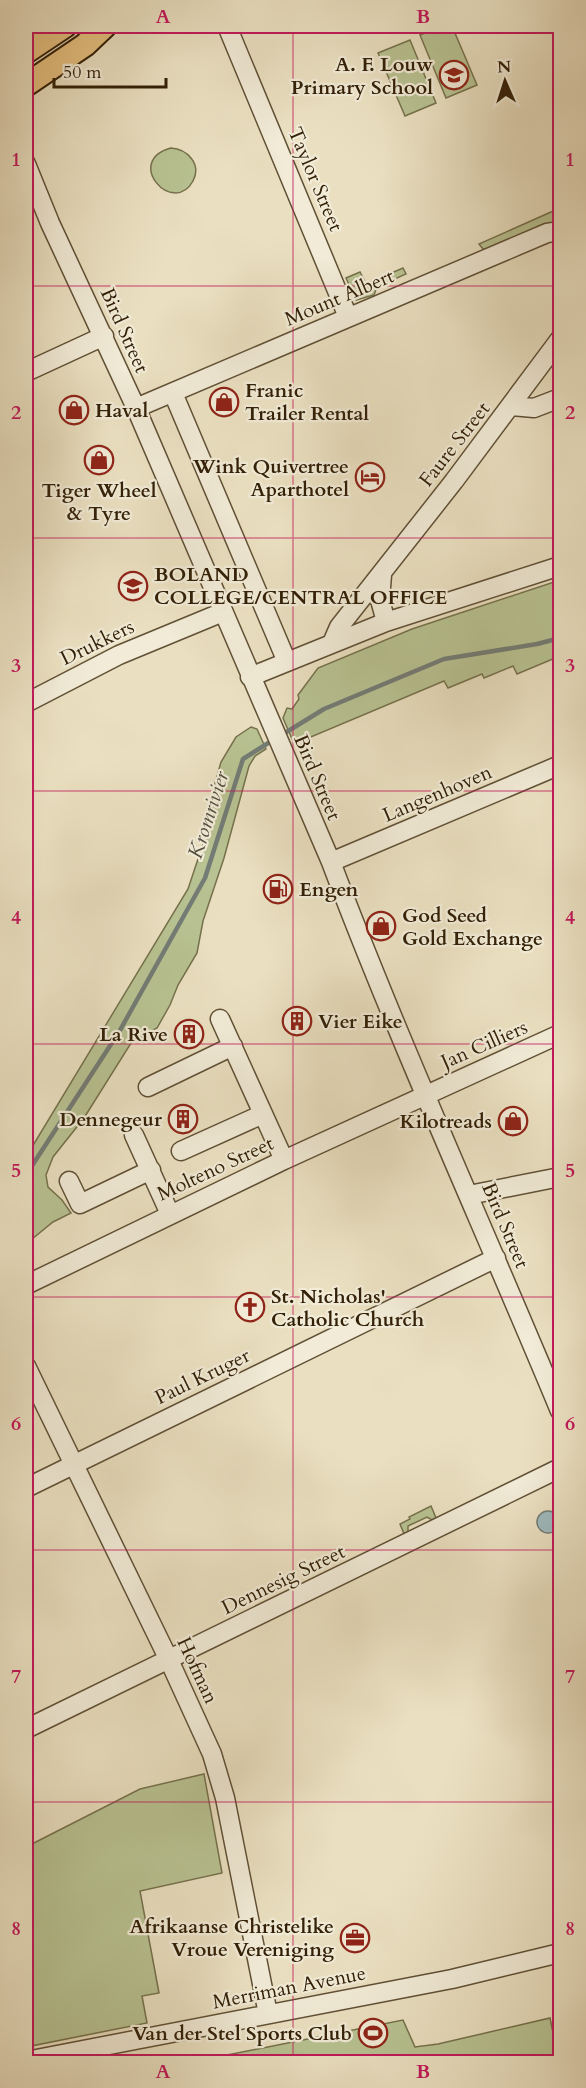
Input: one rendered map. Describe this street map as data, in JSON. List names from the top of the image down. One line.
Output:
{"streets":{"street":["Taylor Street","Mount Albert","Bird Street","Faure Street","Drukkers","Langenhoven","Jan Cilliers","Molteno Street","Paul Kruger","Dennesig Street","Hofman","Merriman Avenue"]},"crossings":[["Taylor Street","Mount Albert"],["Mount Albert","Bird Street"],["Bird Street","Drukkers"],["Bird Street","Langenhoven"],["Bird Street","Jan Cilliers"],["Bird Street","Molteno Street"],["Bird Street","Paul Kruger"],["Jan Cilliers","Molteno Street"],["Paul Kruger","Hofman"],["Dennesig Street","Hofman"],["Hofman","Merriman Avenue"]],"water":["Kromrivier"],"places":{"school or university":["A. F. Louw Primary School","BOLAND COLLEGE/CENTRAL OFFICE"],"shop":["Franic Trailer Rental","Haval","Tiger Wheel & Tyre","God Seed Gold Exchange","Kilotreads"],"hotel":["Wink Quivertree Aparthotel"],"fuel station":["Engen"],"building":["Vier Eike","La Rive","Dennegeur"],"church":["St. Nicholas' Catholic Church"],"office":["Afrikaanse Christelike Vroue Vereniging"],"sports":["Van der Stel Sports Club"]},"scale_bar":"50 m","north":"top","grid":{"columns":["A","B"],"rows":["1","2","3","4","5","6","7","8"]}}
